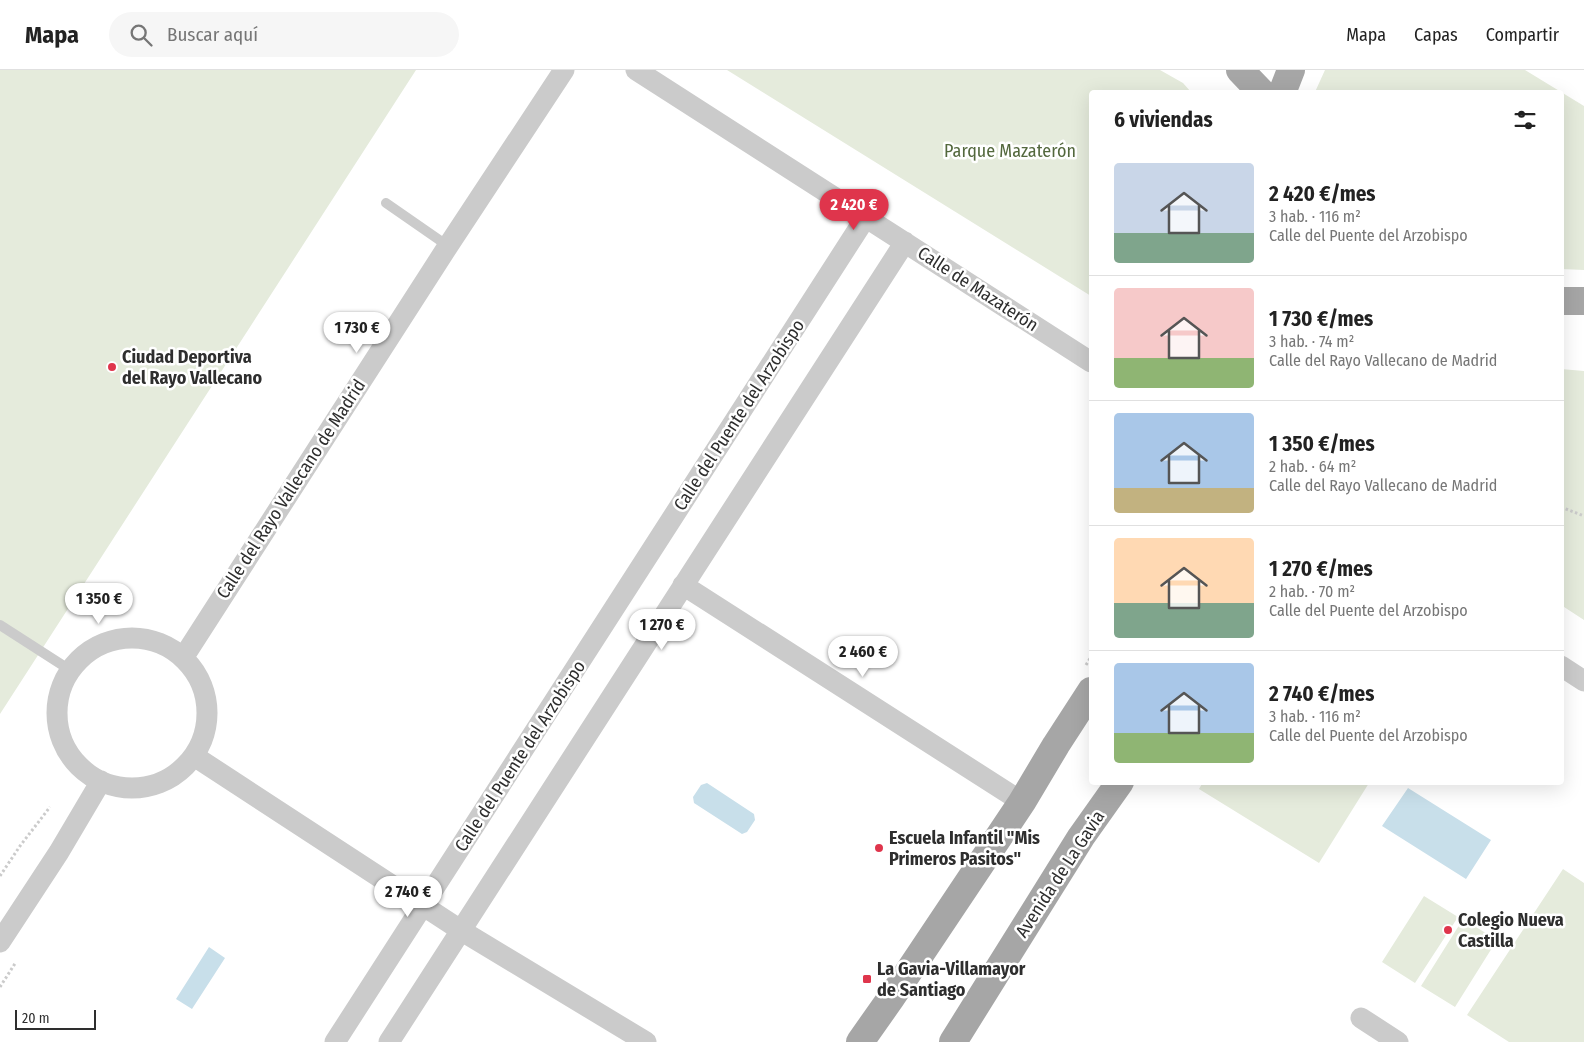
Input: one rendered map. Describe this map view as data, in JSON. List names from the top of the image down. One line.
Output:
{"streets":{"main road":["Avenida de La Gavia"],"street":["Calle de Mazaterón","Calle del Puente del Arzobispo","Calle del Rayo Vallecano de Madrid"]},"crossings":[["Calle de Mazaterón","Calle del Puente del Arzobispo"]],"parks":["Parque Mazaterón"],"places":{"other":["Ciudad Deportiva del Rayo Vallecano","Escuela Infantil \"Mis Primeros Pasitos\"","Colegio Nueva Castilla"],"transit":["La Gavia-Villamayor de Santiago"]},"scale_bar":"20 m","page":{"header":"Mapa","search":"Buscar aquí","nav":["Mapa","Capas","Compartir"],"heading":"6 viviendas","list":[{"name":"2 420 €/mes","note":"3 hab. · 116 m² · Calle del Puente del Arzobispo"},{"name":"1 730 €/mes","note":"3 hab. · 74 m² · Calle del Rayo Vallecano de Madrid"},{"name":"1 350 €/mes","note":"2 hab. · 64 m² · Calle del Rayo Vallecano de Madrid"},{"name":"1 270 €/mes","note":"2 hab. · 70 m² · Calle del Puente del Arzobispo"},{"name":"2 740 €/mes","note":"3 hab. · 116 m² · Calle del Puente del Arzobispo"}],"price":["2 420 €","1 730 €","1 350 €","1 270 €","2 460 €","2 740 €"],"scale":"20 m"}}
